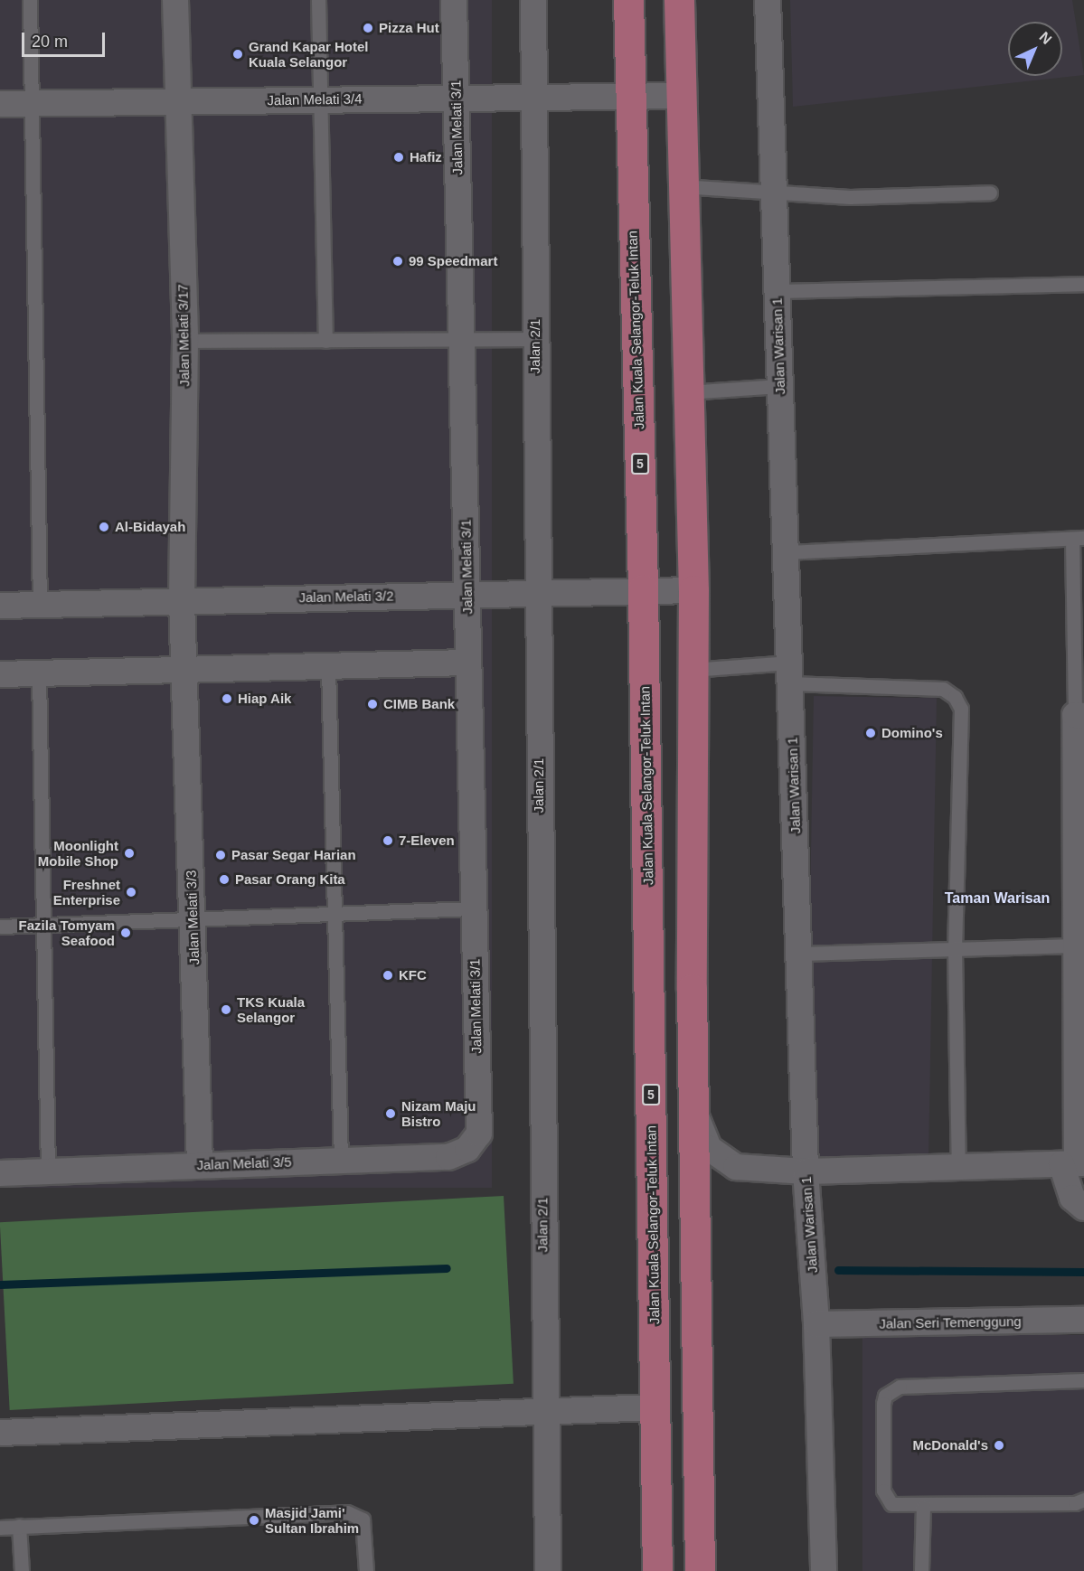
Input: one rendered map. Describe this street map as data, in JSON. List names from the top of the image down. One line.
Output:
{"streets":{"highway":["Jalan Kuala Selangor-Teluk Intan","5"],"street":["Jalan Melati 3/4","Jalan Melati 3/1","Jalan Melati 3/17","Jalan 2/1","Jalan Warisan 1","Jalan Melati 3/2","Jalan Melati 3/3","Jalan Melati 3/5","Jalan Seri Temenggung"]},"crossings":[["Jalan Melati 3/4","Jalan Melati 3/1"],["Jalan Melati 3/4","Jalan Kuala Selangor-Teluk Intan"],["Jalan Melati 3/4","Jalan Melati 3/17"],["Jalan Melati 3/4","Jalan 2/1"],["Jalan Melati 3/1","Jalan Melati 3/2"],["Jalan Melati 3/1","Jalan Melati 3/5"],["Jalan Kuala Selangor-Teluk Intan","Jalan Melati 3/2"],["Jalan Melati 3/17","Jalan Melati 3/2"],["Jalan Melati 3/17","Jalan Melati 3/3"],["Jalan 2/1","Jalan Melati 3/2"],["Jalan Warisan 1","Jalan Seri Temenggung"],["Jalan Melati 3/3","Jalan Melati 3/5"]],"districts":["Taman Warisan"],"places":["Pizza Hut","Grand Kapar Hotel Kuala Selangor","Hafiz","99 Speedmart","Al-Bidayah","Hiap Aik","CIMB Bank","Domino's","7-Eleven","Moonlight Mobile Shop","Pasar Segar Harian","Pasar Orang Kita","Freshnet Enterprise","Fazila Tomyam Seafood","KFC","TKS Kuala Selangor","Nizam Maju Bistro","McDonald's","Masjid Jami' Sultan Ibrahim"],"scale_bar":"20 m","north":"top right"}
